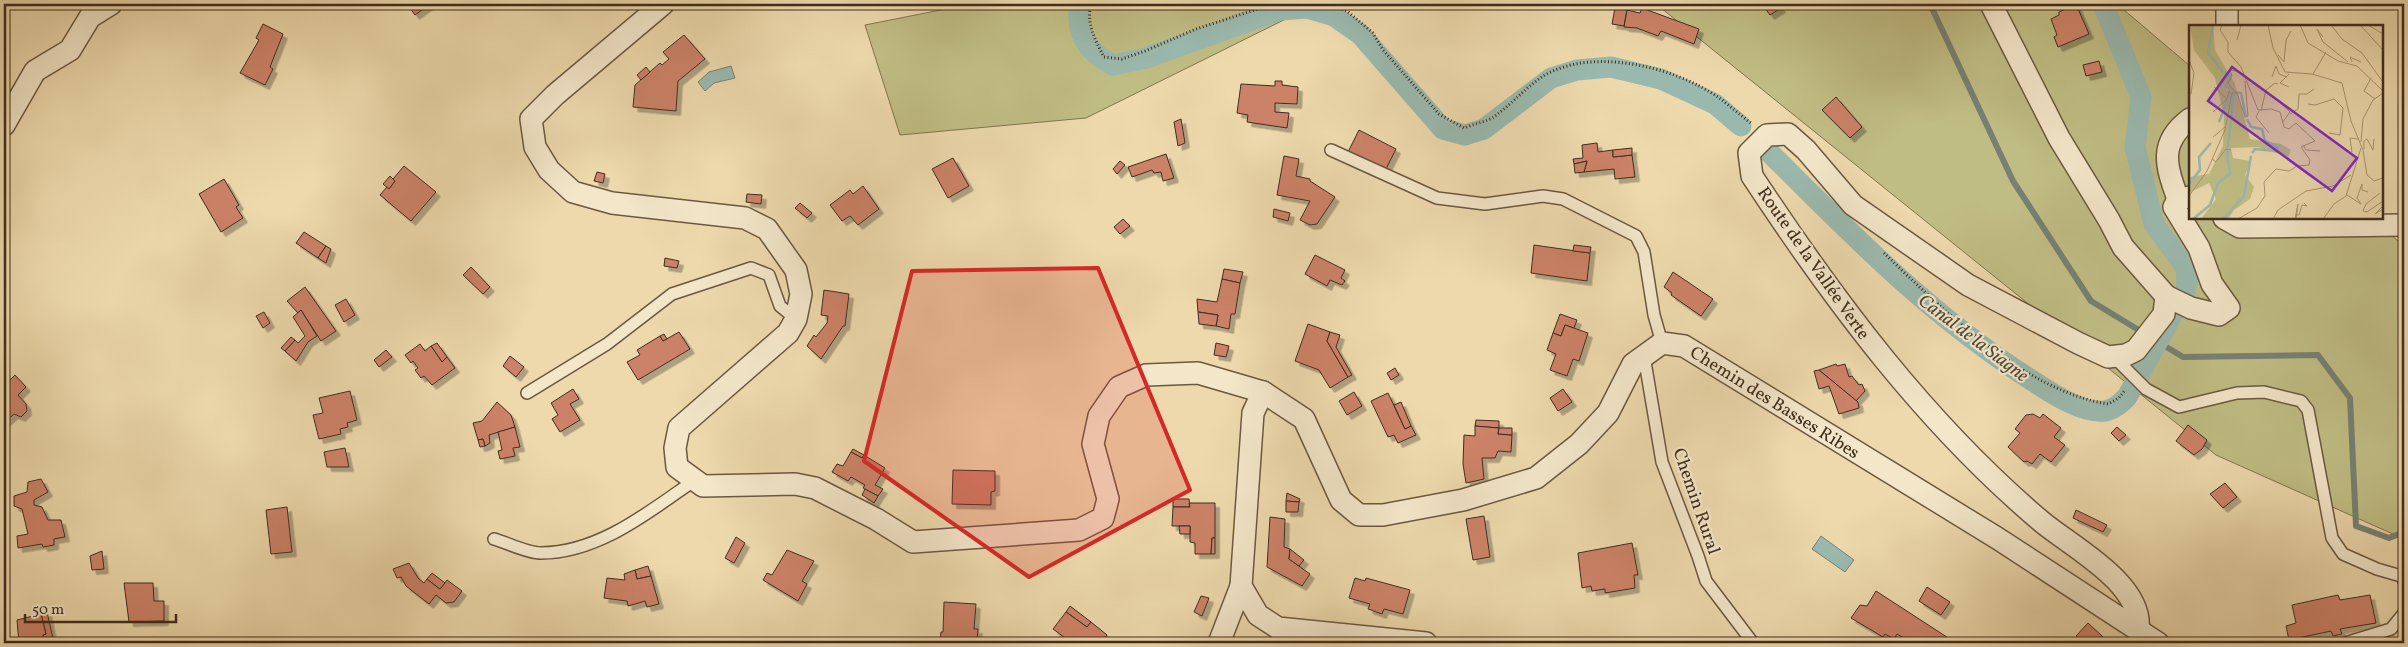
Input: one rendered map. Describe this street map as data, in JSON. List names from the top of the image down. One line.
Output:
{"streets":{"street":["Route de la Vallée Verte","Chemin des Basses Ribes"],"lane":["Chemin Rural"]},"crossings":[["Route de la Vallée Verte","Chemin des Basses Ribes"]],"water":["Canal de la Siagne"],"scale_bar":"50 m"}
